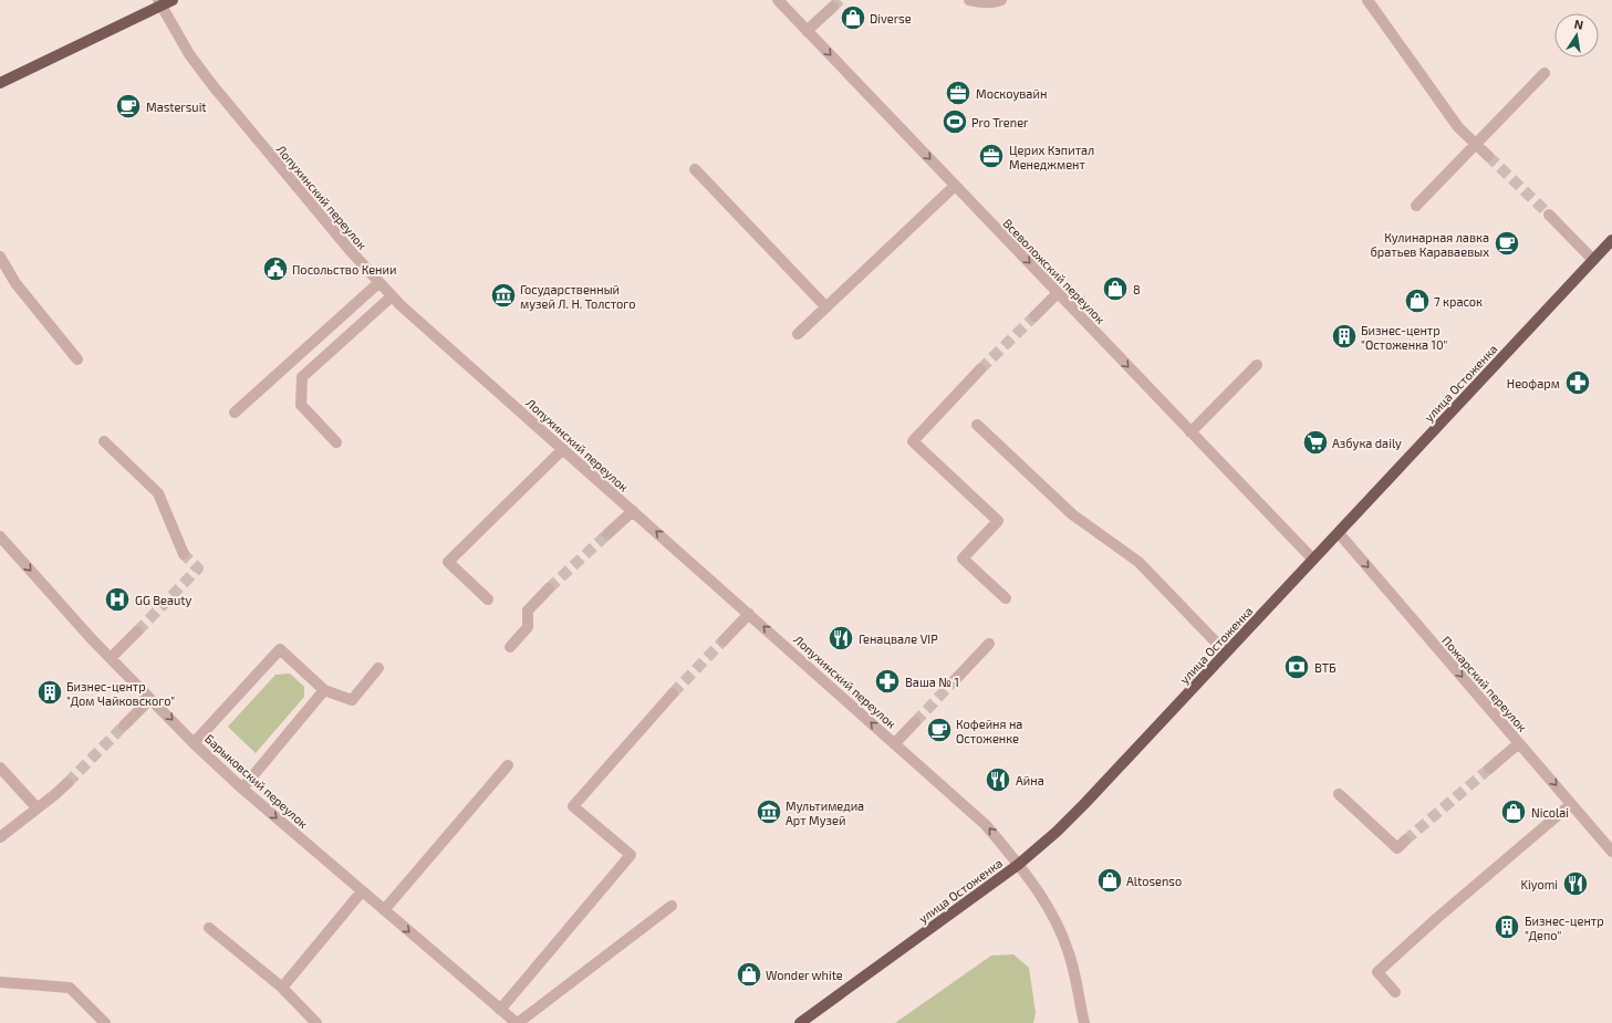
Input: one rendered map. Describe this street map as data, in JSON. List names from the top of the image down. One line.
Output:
{"streets":{"main road":["улица Остоженка"],"street":["Лопухинский переулок","Всеволожский переулок","Пожарский переулок","Барыковский переулок"]},"crossings":[["Лопухинский переулок","улица Остоженка"],["Всеволожский переулок","улица Остоженка"],["улица Остоженка","Пожарский переулок"]],"one_way":["Лопухинский переулок","Всеволожский переулок","Пожарский переулок","Барыковский переулок"],"places":{"shop":["Diverse","8","7 красок","Nicolai","Altosenso","Wonder white"],"office":["Москоувайн","Церих Кэпитал Менеджмент"],"cafe":["Mastersuit","Кулинарная лавка братьев Караваевых","Кофейня на Остоженке"],"sports":["Pro Trener"],"public building":["Посольство Кении"],"museum":["Государственный музей Л. Н. Толстого","Мультимедиа Арт Музей"],"building":["Бизнес-центр \"Остоженка 10\"","Бизнес-центр \"Дом Чайковского\"","Бизнес-центр \"Депо\""],"pharmacy":["Неофарм","Ваша № 1"],"supermarket":["Азбука daily"],"hospital":["GG Beauty"],"restaurant":["Генацвале VIP","Айна","Kiyomi"],"bank":["ВТБ"]},"north":"top"}
